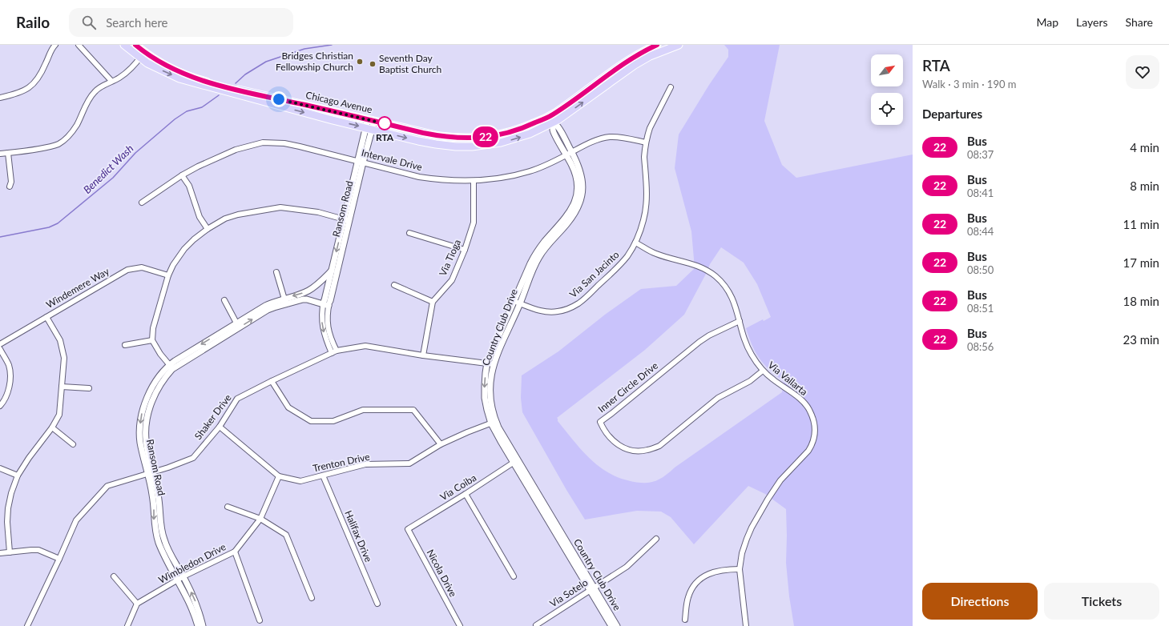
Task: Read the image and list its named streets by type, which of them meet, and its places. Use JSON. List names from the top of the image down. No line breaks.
{"streets":{"main road":["Chicago Avenue"],"street":["Intervale Drive","Ransom Road","Via Tioga","Via San Jacinto","Windemere Way","Country Club Drive","Via Vallarta","Inner Circle Drive","Shaker Drive","Trenton Drive","Via Coiba","Halifax Drive","Wimbledon Drive","Nicola Drive","Via Sotelo"]},"crossings":[["Chicago Avenue","Ransom Road"],["Chicago Avenue","Country Club Drive"],["Intervale Drive","Ransom Road"],["Intervale Drive","Via Tioga"],["Intervale Drive","Via San Jacinto"],["Intervale Drive","Country Club Drive"],["Ransom Road","Shaker Drive"],["Ransom Road","Wimbledon Drive"],["Via San Jacinto","Country Club Drive"],["Via San Jacinto","Via Vallarta"],["Country Club Drive","Shaker Drive"],["Country Club Drive","Trenton Drive"],["Country Club Drive","Via Coiba"],["Country Club Drive","Via Sotelo"],["Via Vallarta","Inner Circle Drive"],["Shaker Drive","Trenton Drive"],["Trenton Drive","Halifax Drive"],["Trenton Drive","Wimbledon Drive"],["Via Coiba","Nicola Drive"]],"water":["Benedict Wash"],"places":["Bridges Christian Fellowship Church","Seventh Day Baptist Church","RTA"],"lines":["bus line 22"],"north":"top right","page":{"header":"Railo","search":"Search here","nav":["Map","Layers","Share"],"on_map":"22","heading":[["RTA","Walk · 3 min · 190 m"],"Departures"],"list":[{"mark":"22","name":"Bus","note":"08:37","value":"4 min"},{"mark":"22","name":"Bus","note":"08:41","value":"8 min"},{"mark":"22","name":"Bus","note":"08:44","value":"11 min"},{"mark":"22","name":"Bus","note":"08:50","value":"17 min"},{"mark":"22","name":"Bus","note":"08:51","value":"18 min"},{"mark":"22","name":"Bus","note":"08:56","value":"23 min"}],"buttons":["Directions","Tickets"]}}
